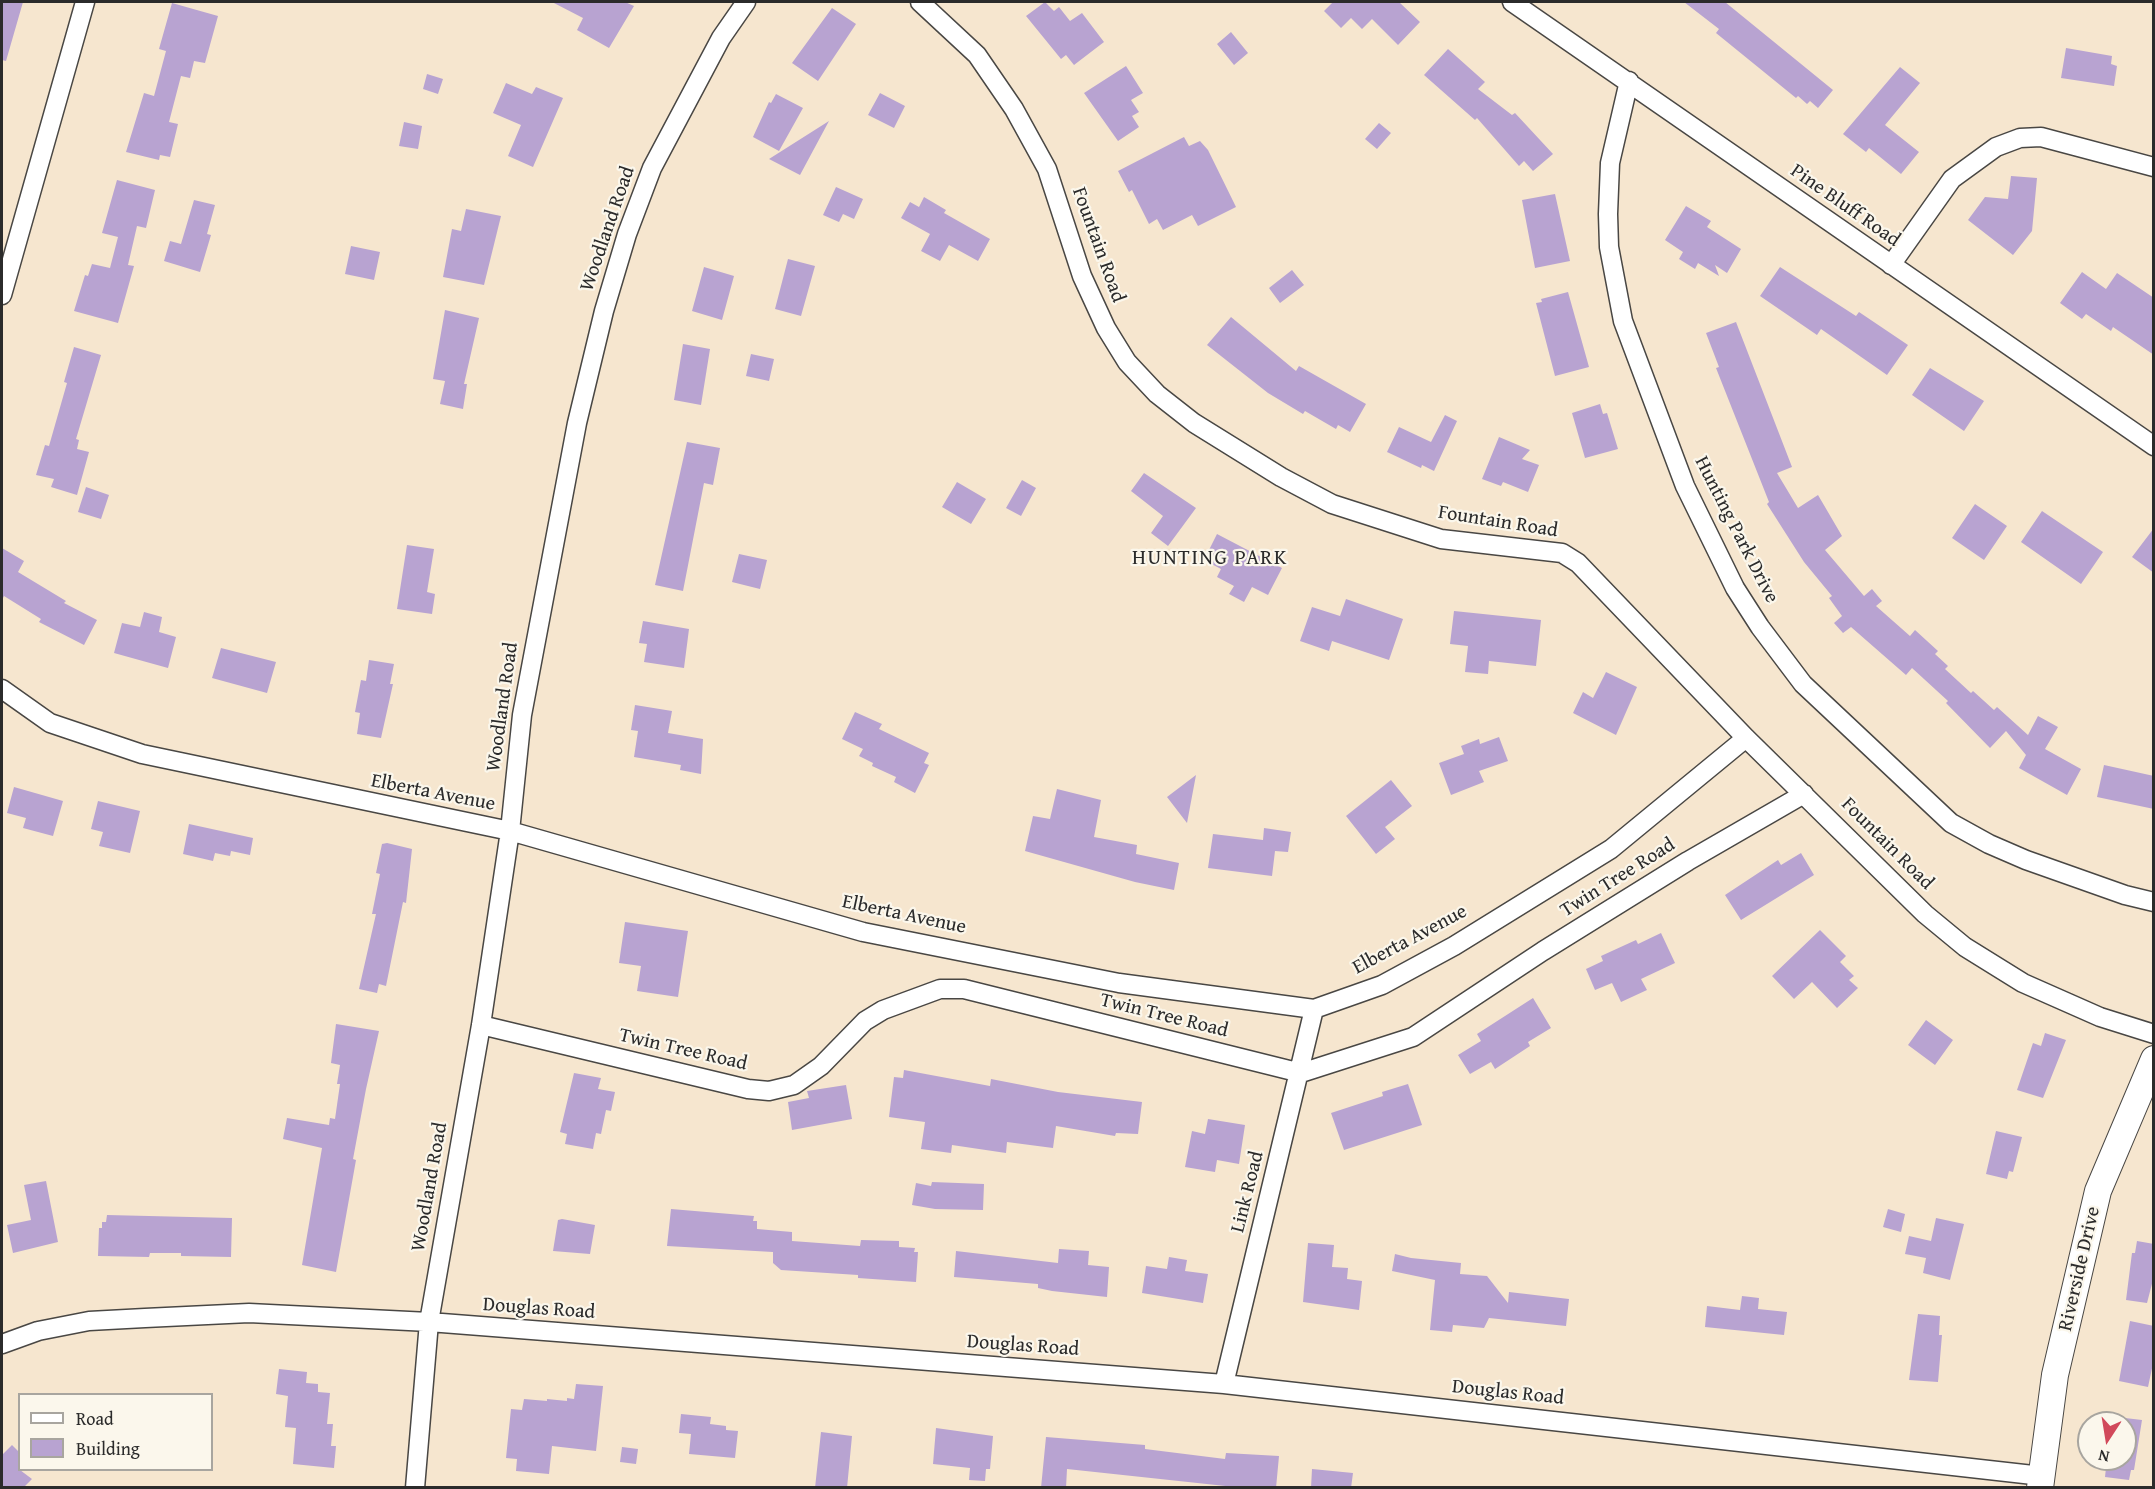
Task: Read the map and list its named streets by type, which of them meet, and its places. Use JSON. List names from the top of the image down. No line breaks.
{"streets":{"street":["Pine Bluff Road","Woodland Road","Fountain Road","Hunting Park Drive","Elberta Avenue","Twin Tree Road","Link Road","Riverside Drive","Douglas Road"]},"crossings":[["Pine Bluff Road","Hunting Park Drive"],["Woodland Road","Elberta Avenue"],["Woodland Road","Twin Tree Road"],["Woodland Road","Douglas Road"],["Fountain Road","Elberta Avenue"],["Fountain Road","Twin Tree Road"],["Elberta Avenue","Link Road"],["Twin Tree Road","Link Road"],["Link Road","Douglas Road"],["Riverside Drive","Douglas Road"]],"districts":["HUNTING PARK"],"legend":["Road","Building"],"north":"bottom"}
